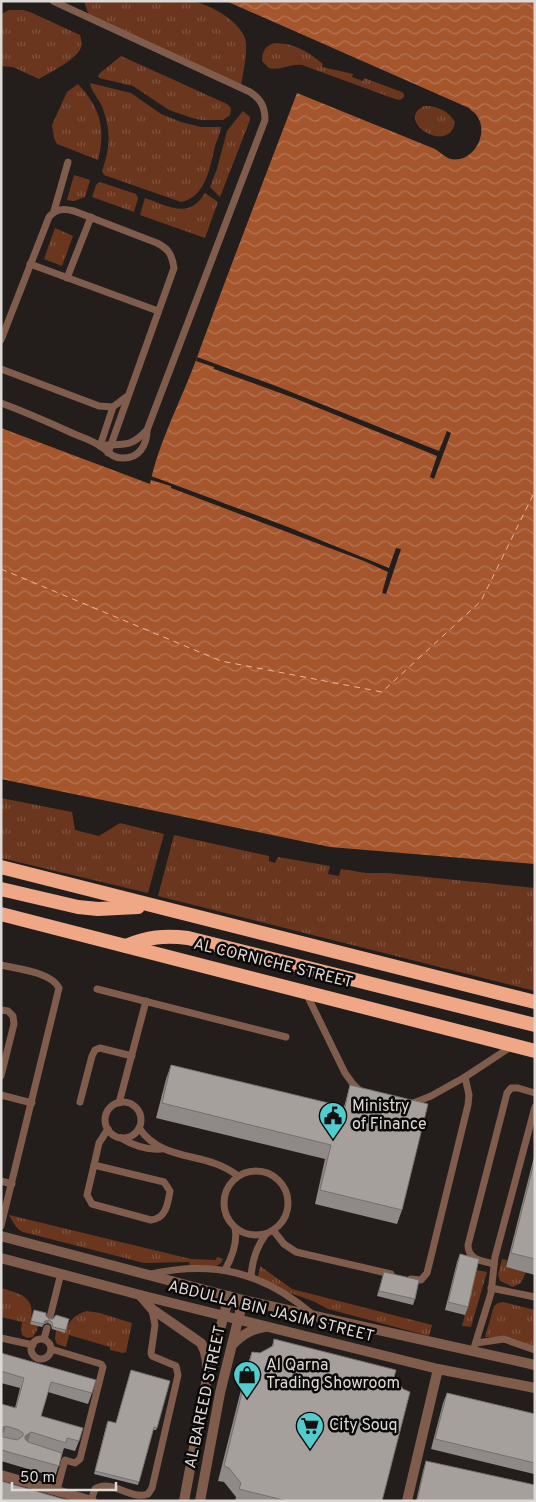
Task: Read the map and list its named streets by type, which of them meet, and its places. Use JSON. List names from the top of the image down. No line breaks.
{"streets":{"highway":["AL CORNICHE STREET"],"street":["ABDULLA BIN JASIM STREET","AL BAREED STREET"]},"crossings":[["ABDULLA BIN JASIM STREET","AL BAREED STREET"]],"places":{"public building":["Ministry of Finance"],"shop":["Al Qarna Trading Showroom"],"supermarket":["City Souq"]},"scale_bar":"50 m"}
